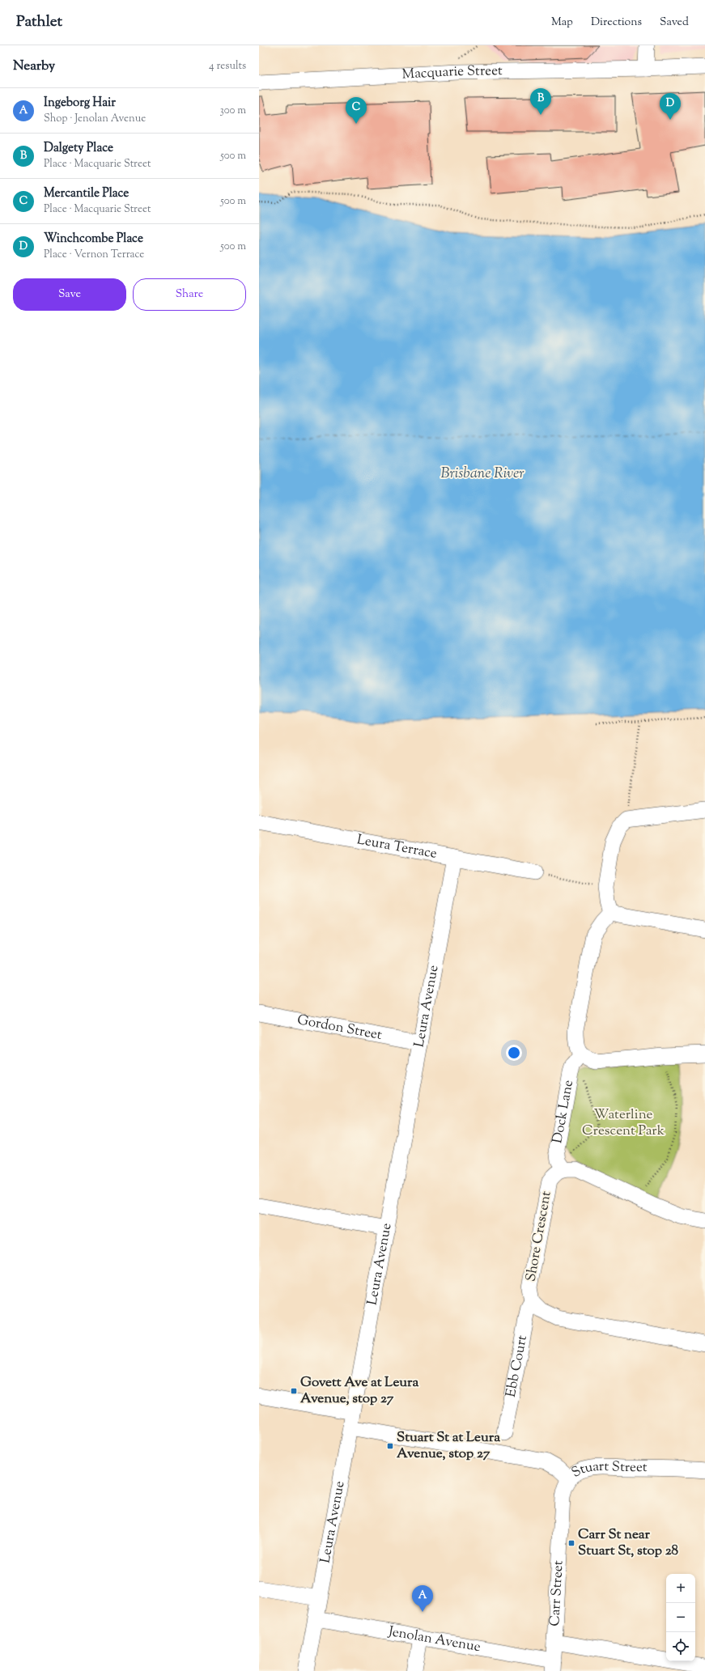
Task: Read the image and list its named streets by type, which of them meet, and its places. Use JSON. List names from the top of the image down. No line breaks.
{"streets":{"street":["Macquarie Street","Leura Terrace","Leura Avenue","Gordon Street","Dock Lane","Shore Crescent","Ebb Court","Stuart Street","Carr Street","Jenolan Avenue"]},"crossings":[["Leura Terrace","Leura Avenue"],["Leura Avenue","Gordon Street"],["Leura Avenue","Stuart Street"],["Leura Avenue","Jenolan Avenue"],["Dock Lane","Shore Crescent"],["Shore Crescent","Ebb Court"],["Stuart Street","Carr Street"],["Carr Street","Jenolan Avenue"]],"water":["Brisbane River"],"parks":["Waterline Crescent Park"],"places":{"transit":["Govett Ave at Leura Avenue, stop 27","Stuart St at Leura Avenue, stop 27","Carr St near Stuart St, stop 28"]},"page":{"header":"Pathlet","nav":["Map","Directions","Saved"],"heading":["Nearby","4 results"],"list":[{"mark":"A","name":"Ingeborg Hair","note":"Shop · Jenolan Avenue","value":"300 m"},{"mark":"B","name":"Dalgety Place","note":"Place · Macquarie Street","value":"500 m"},{"mark":"C","name":"Mercantile Place","note":"Place · Macquarie Street","value":"500 m"},{"mark":"D","name":"Winchcombe Place","note":"Place · Vernon Terrace","value":"500 m"}],"pins":["B","D","C","A"],"buttons":["Save","Share"],"map_buttons":["+","−"]}}
